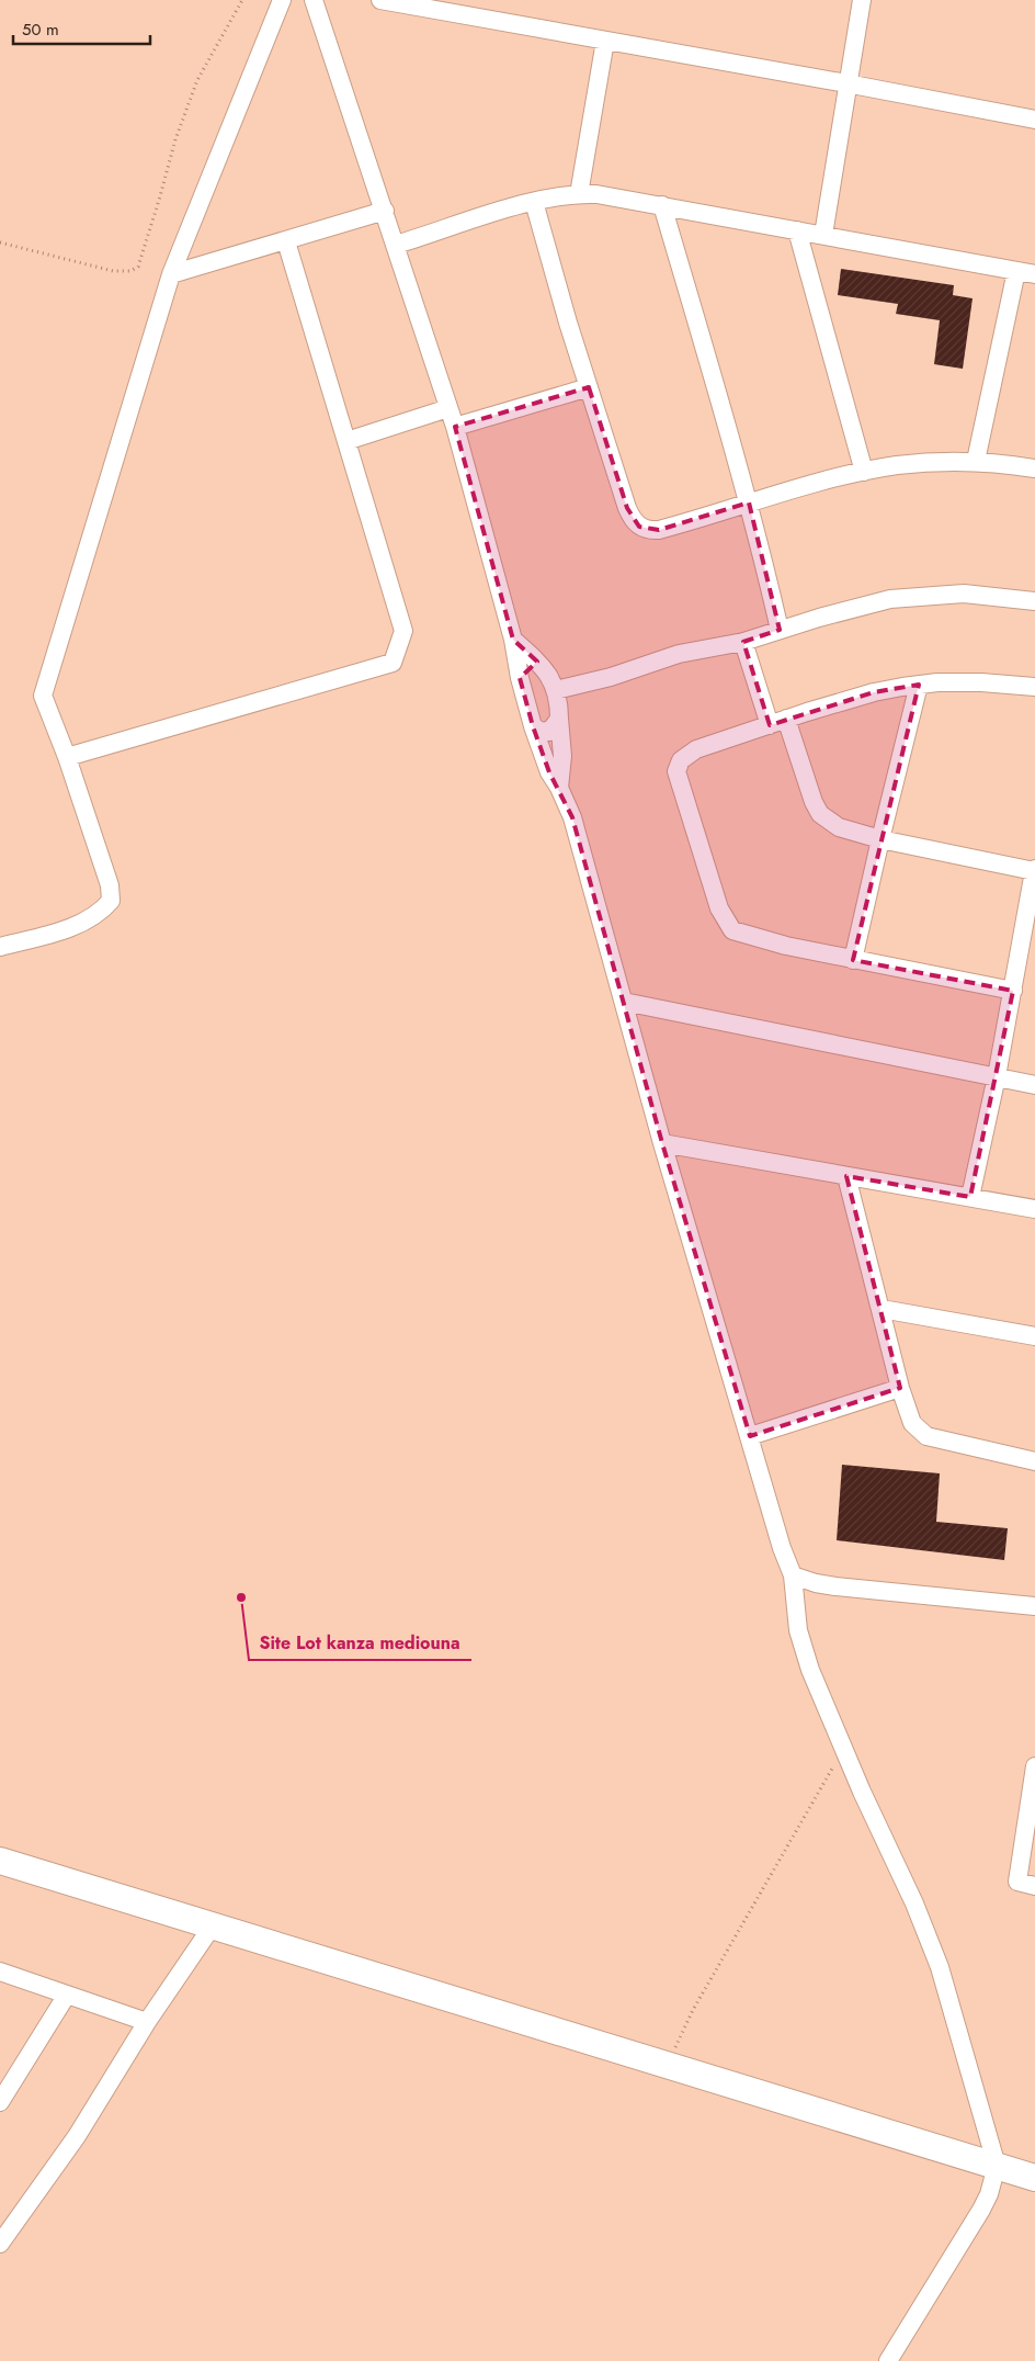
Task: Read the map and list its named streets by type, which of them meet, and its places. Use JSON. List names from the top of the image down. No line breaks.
{"places":["Site Lot kanza mediouna"],"scale_bar":"50 m"}
